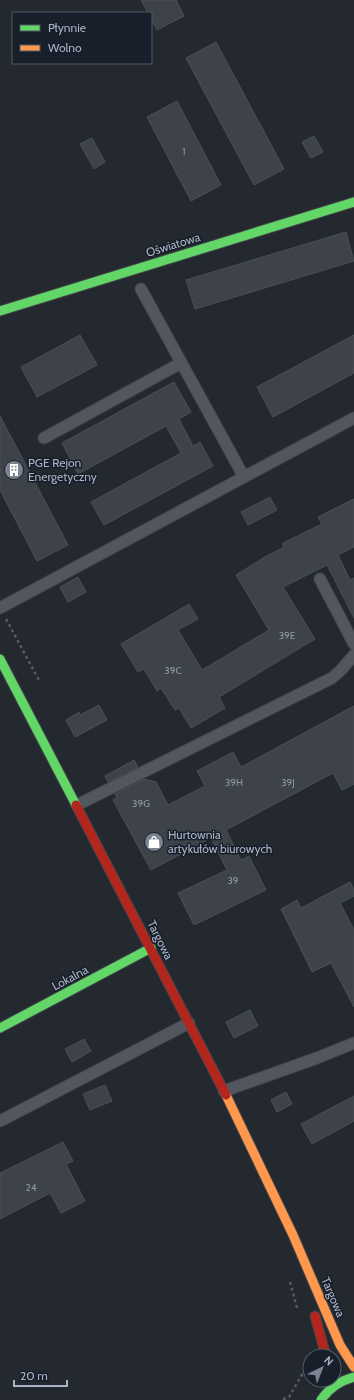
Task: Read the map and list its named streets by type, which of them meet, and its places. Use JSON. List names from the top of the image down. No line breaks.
{"streets":{"street":["Oświatowa","Targowa","Lokalna"]},"crossings":[["Targowa","Lokalna"]],"places":{"building":["PGE Rejon Energetyczny"],"shop":["Hurtownia artykułów biurowych"]},"house_numbers":["1","39E","39C","39H","39J","39G","39","24"],"legend":["Płynnie","Wolno"],"scale_bar":"20 m","north":"top right"}
